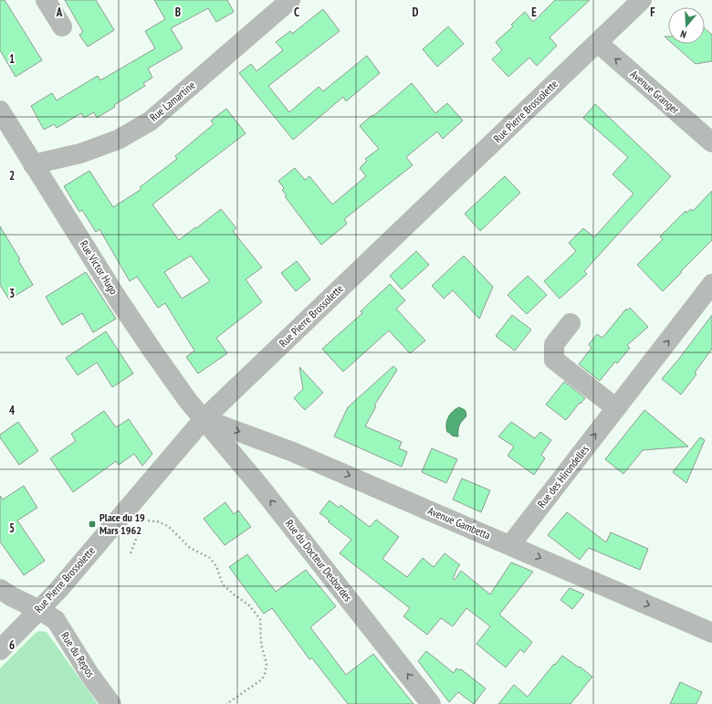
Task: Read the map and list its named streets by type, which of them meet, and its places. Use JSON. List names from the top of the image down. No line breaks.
{"streets":{"street":["Avenue Granger","Rue Lamartine","Rue Pierre Brossolette","Rue Victor Hugo","Rue des Hirondelles","Avenue Gambetta","Rue du Docteur Desbordes","Rue du Repos"]},"crossings":[["Avenue Granger","Rue Pierre Brossolette"],["Rue Lamartine","Rue Victor Hugo"],["Rue Pierre Brossolette","Rue Victor Hugo"],["Rue Pierre Brossolette","Avenue Gambetta"],["Rue Pierre Brossolette","Rue du Docteur Desbordes"],["Rue Pierre Brossolette","Rue du Repos"],["Rue Victor Hugo","Avenue Gambetta"],["Rue Victor Hugo","Rue du Docteur Desbordes"],["Rue des Hirondelles","Avenue Gambetta"],["Avenue Gambetta","Rue du Docteur Desbordes"]],"one_way":["Avenue Granger","Rue des Hirondelles","Avenue Gambetta","Rue du Docteur Desbordes"],"places":{"transit":["Place du 19 Mars 1962"]},"north":"bottom","grid":{"columns":["A","B","C","D","E","F"],"rows":["1","2","3","4","5","6"]}}
